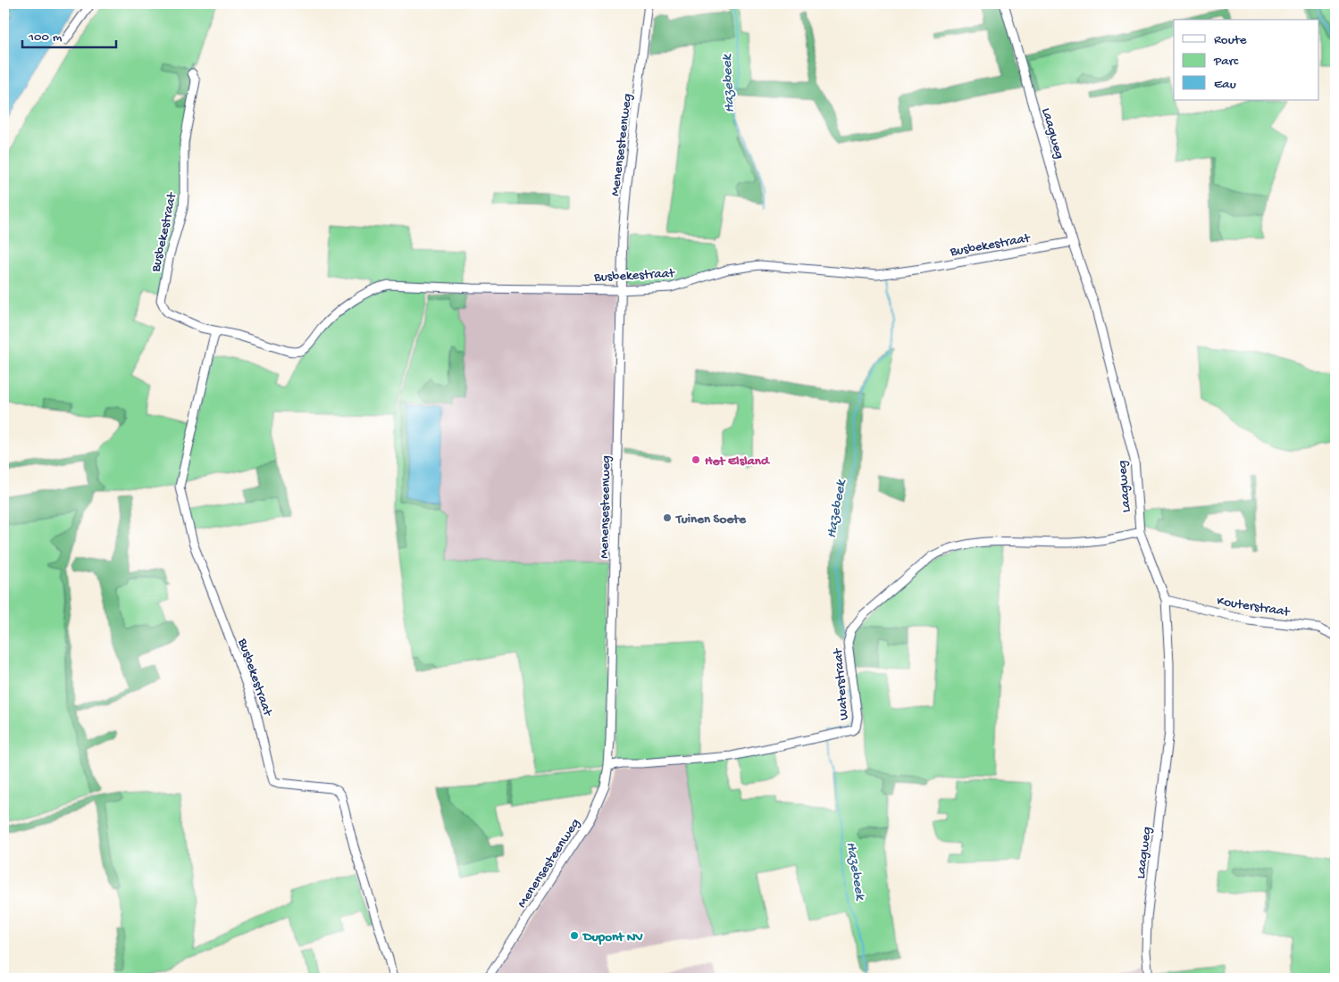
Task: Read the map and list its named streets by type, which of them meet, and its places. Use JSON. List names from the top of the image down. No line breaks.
{"streets":{"street":["Laagweg","Menensesteenweg","Busbekestraat","Kouterstraat","Waterstraat"]},"crossings":[["Laagweg","Busbekestraat"],["Laagweg","Kouterstraat"],["Laagweg","Waterstraat"],["Menensesteenweg","Busbekestraat"],["Menensesteenweg","Waterstraat"]],"water":["Hazebeek"],"places":["Het Elsland","Tuinen Soete","Dupont NV"],"legend":["Route","Parc","Eau"],"scale_bar":"100 m"}
